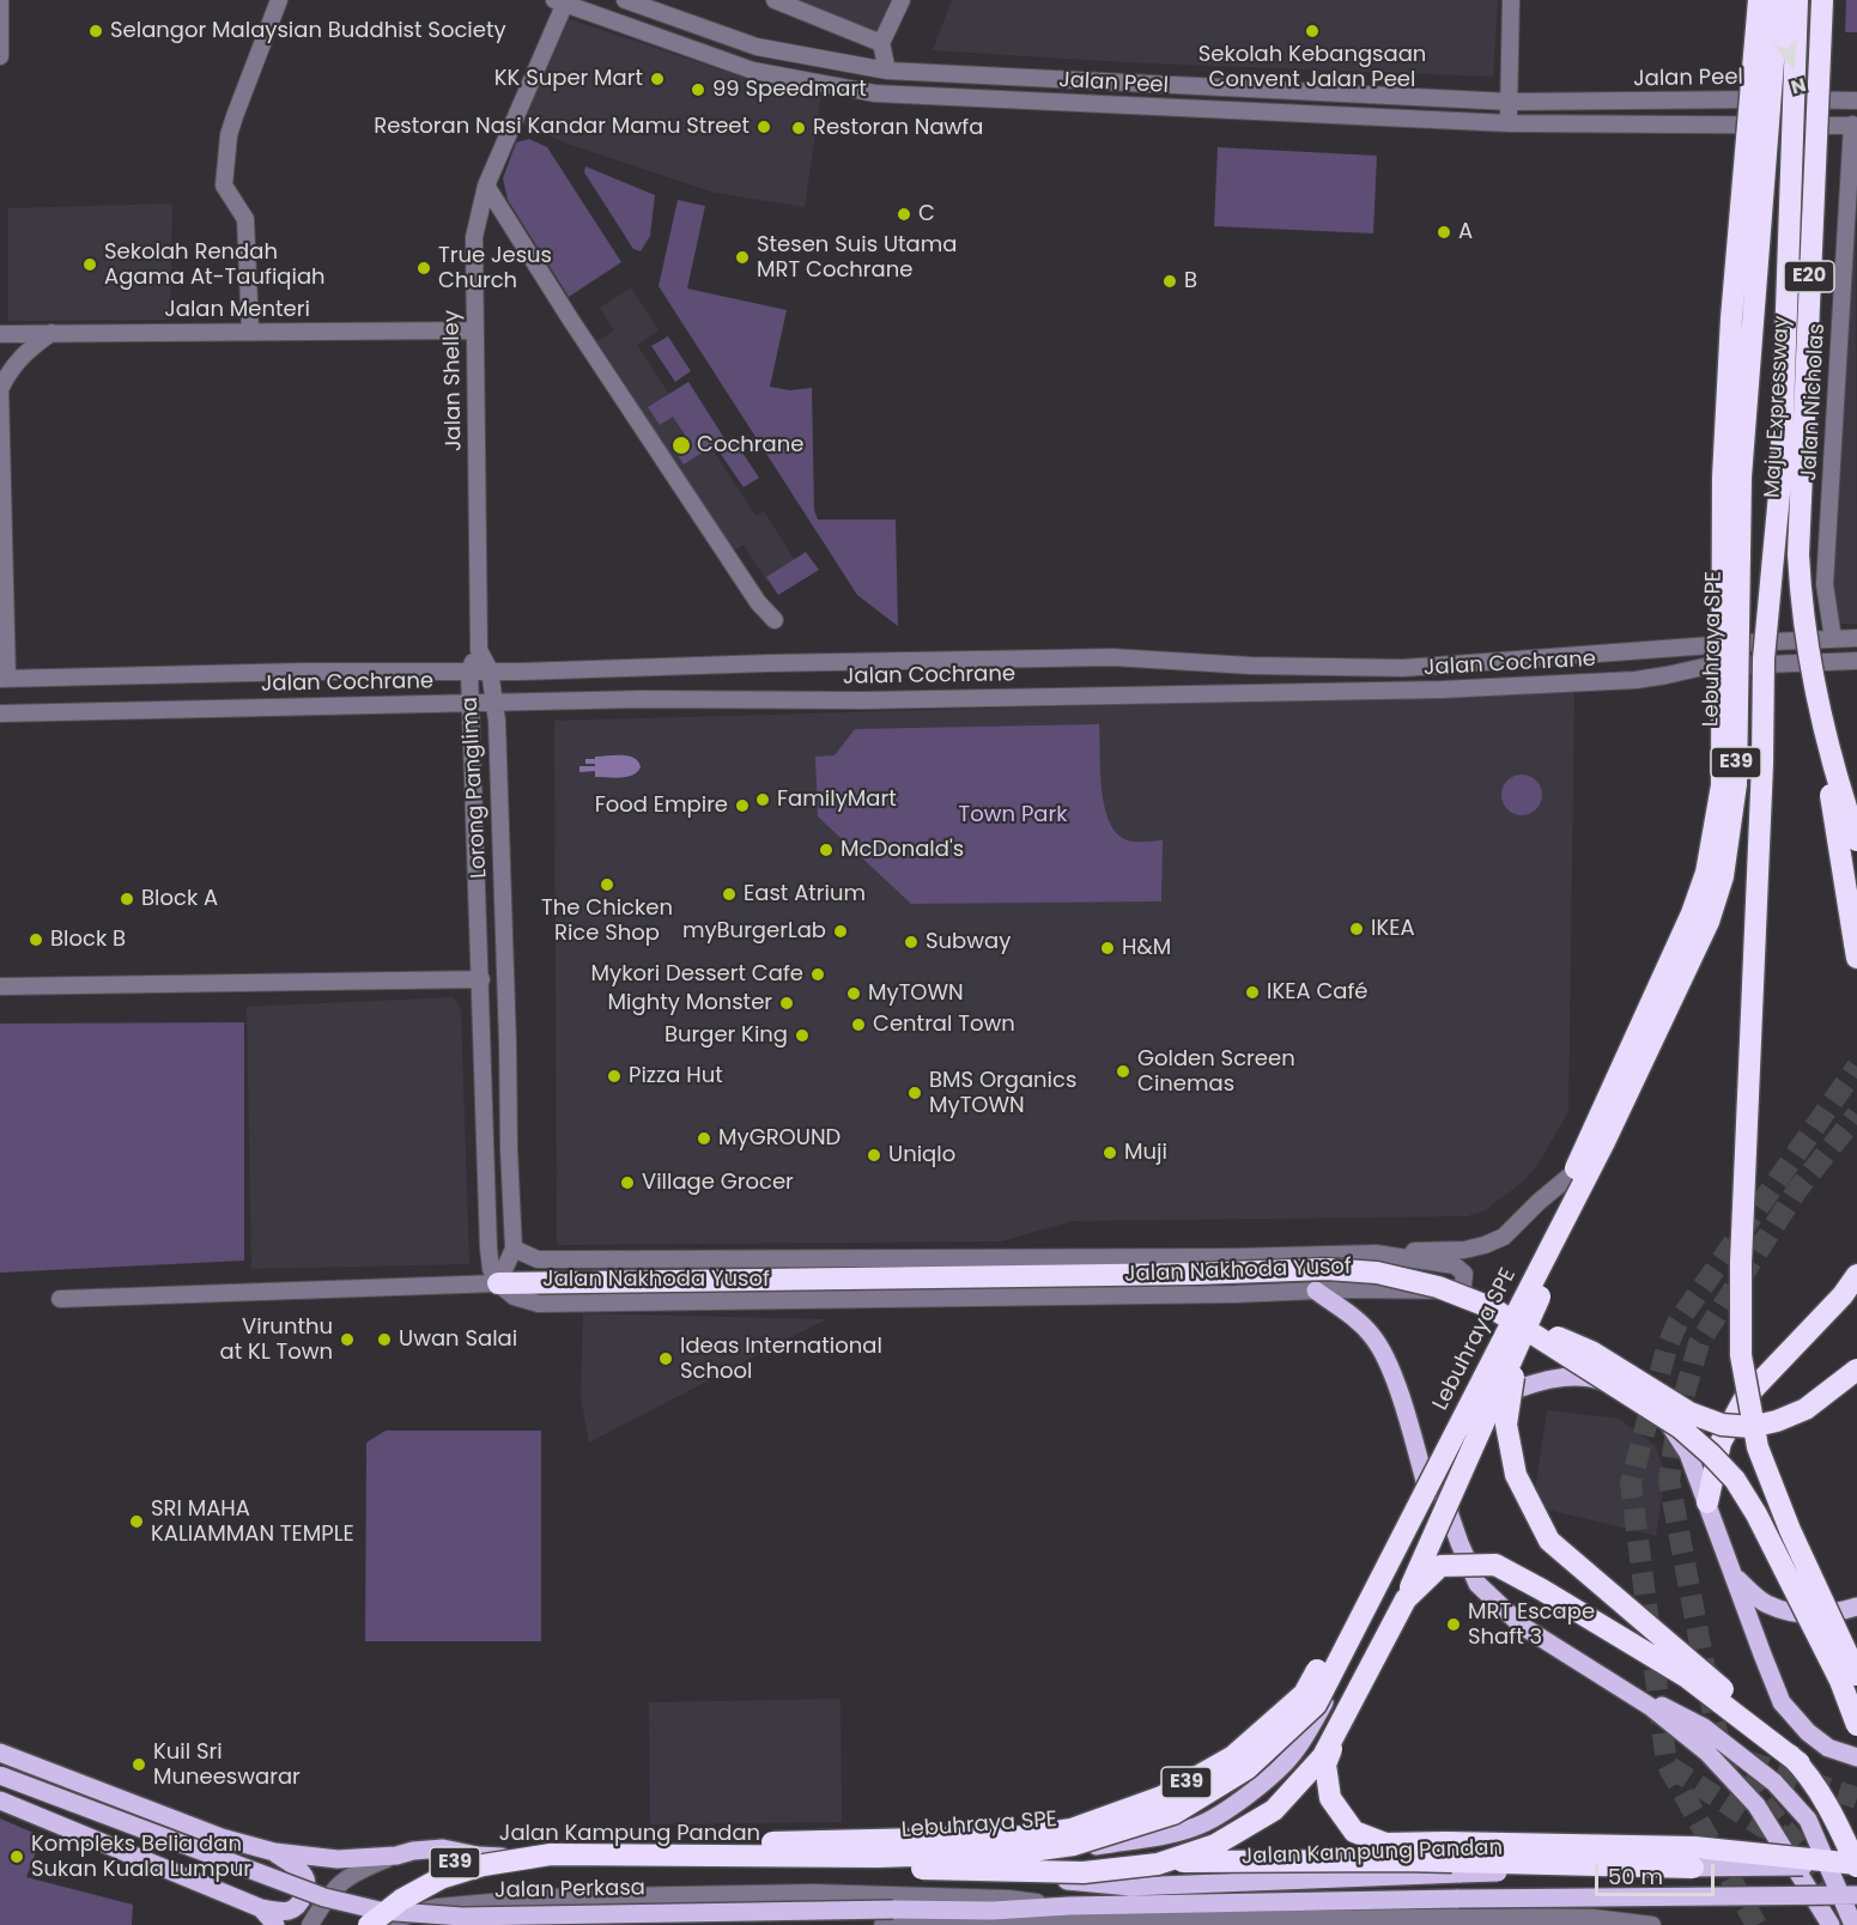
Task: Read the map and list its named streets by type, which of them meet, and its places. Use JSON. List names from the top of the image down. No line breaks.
{"streets":{"highway":["E20","Maju Expressway","Lebuhraya SPE","E39"],"main road":["Jalan Kampung Pandan","Jalan Perkasa"],"street":["Jalan Peel","Jalan Menteri","Jalan Shelley","Jalan Nicholas","Jalan Cochrane","Lorong Panglima","Jalan Nakhoda Yusof"]},"crossings":[["Jalan Peel","Jalan Shelley"],["Jalan Peel","Jalan Nicholas"],["Jalan Menteri","Jalan Shelley"],["Jalan Shelley","Lorong Panglima"],["Jalan Nicholas","Jalan Cochrane"],["Jalan Cochrane","Lorong Panglima"],["Lorong Panglima","Jalan Nakhoda Yusof"]],"parks":["Town Park"],"places":["Selangor Malaysian Buddhist Society","Sekolah Kebangsaan Convent Jalan Peel","KK Super Mart","99 Speedmart","Restoran Nasi Kandar Mamu Street","Restoran Nawfa","C","A","Stesen Suis Utama MRT Cochrane","Sekolah Rendah Agama At-Taufiqiah","True Jesus Church","B","Cochrane","FamilyMart","Food Empire","McDonald's","The Chicken Rice Shop","East Atrium","Block A","IKEA","myBurgerLab","Block B","Subway","H&M","Mykori Dessert Cafe","IKEA Café","MyTOWN","Mighty Monster","Central Town","Burger King","Golden Screen Cinemas","Pizza Hut","BMS Organics MyTOWN","MyGROUND","Muji","Uniqlo","Village Grocer","Virunthu at KL Town","Uwan Salai","Ideas International School","SRI MAHA KALIAMMAN TEMPLE","MRT Escape Shaft 3","Kuil Sri Muneeswarar","Kompleks Belia dan Sukan Kuala Lumpur"],"scale_bar":"50 m","north":"bottom"}
